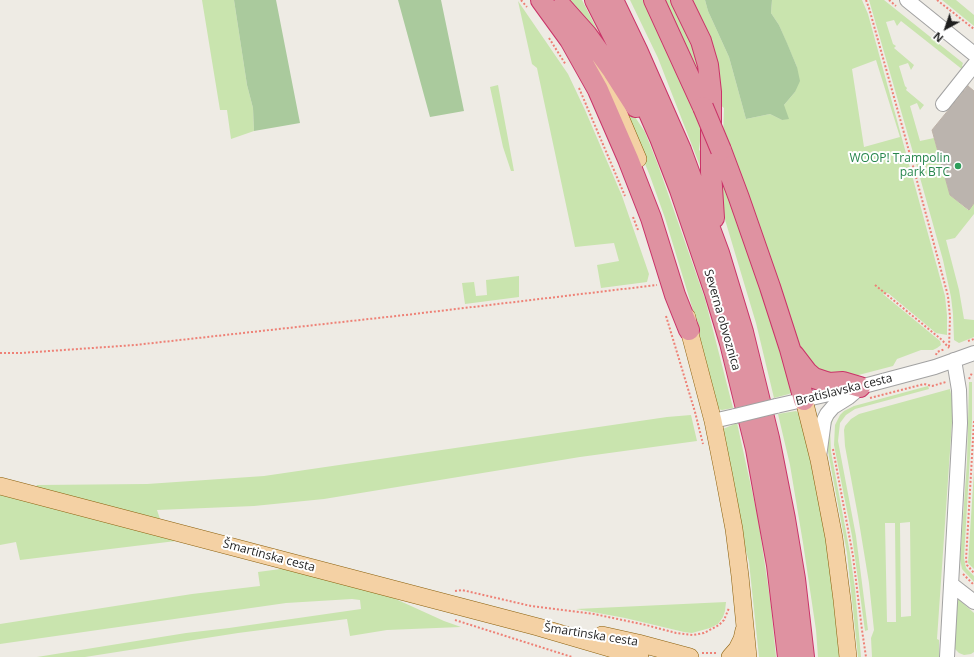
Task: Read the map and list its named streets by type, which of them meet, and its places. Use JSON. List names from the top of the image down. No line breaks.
{"streets":{"highway":["Severna obvoznica"],"main road":["Šmartinska cesta"],"street":["Bratislavska cesta"]},"places":["WOOP! Trampolin park BTC"],"north":"bottom left"}
